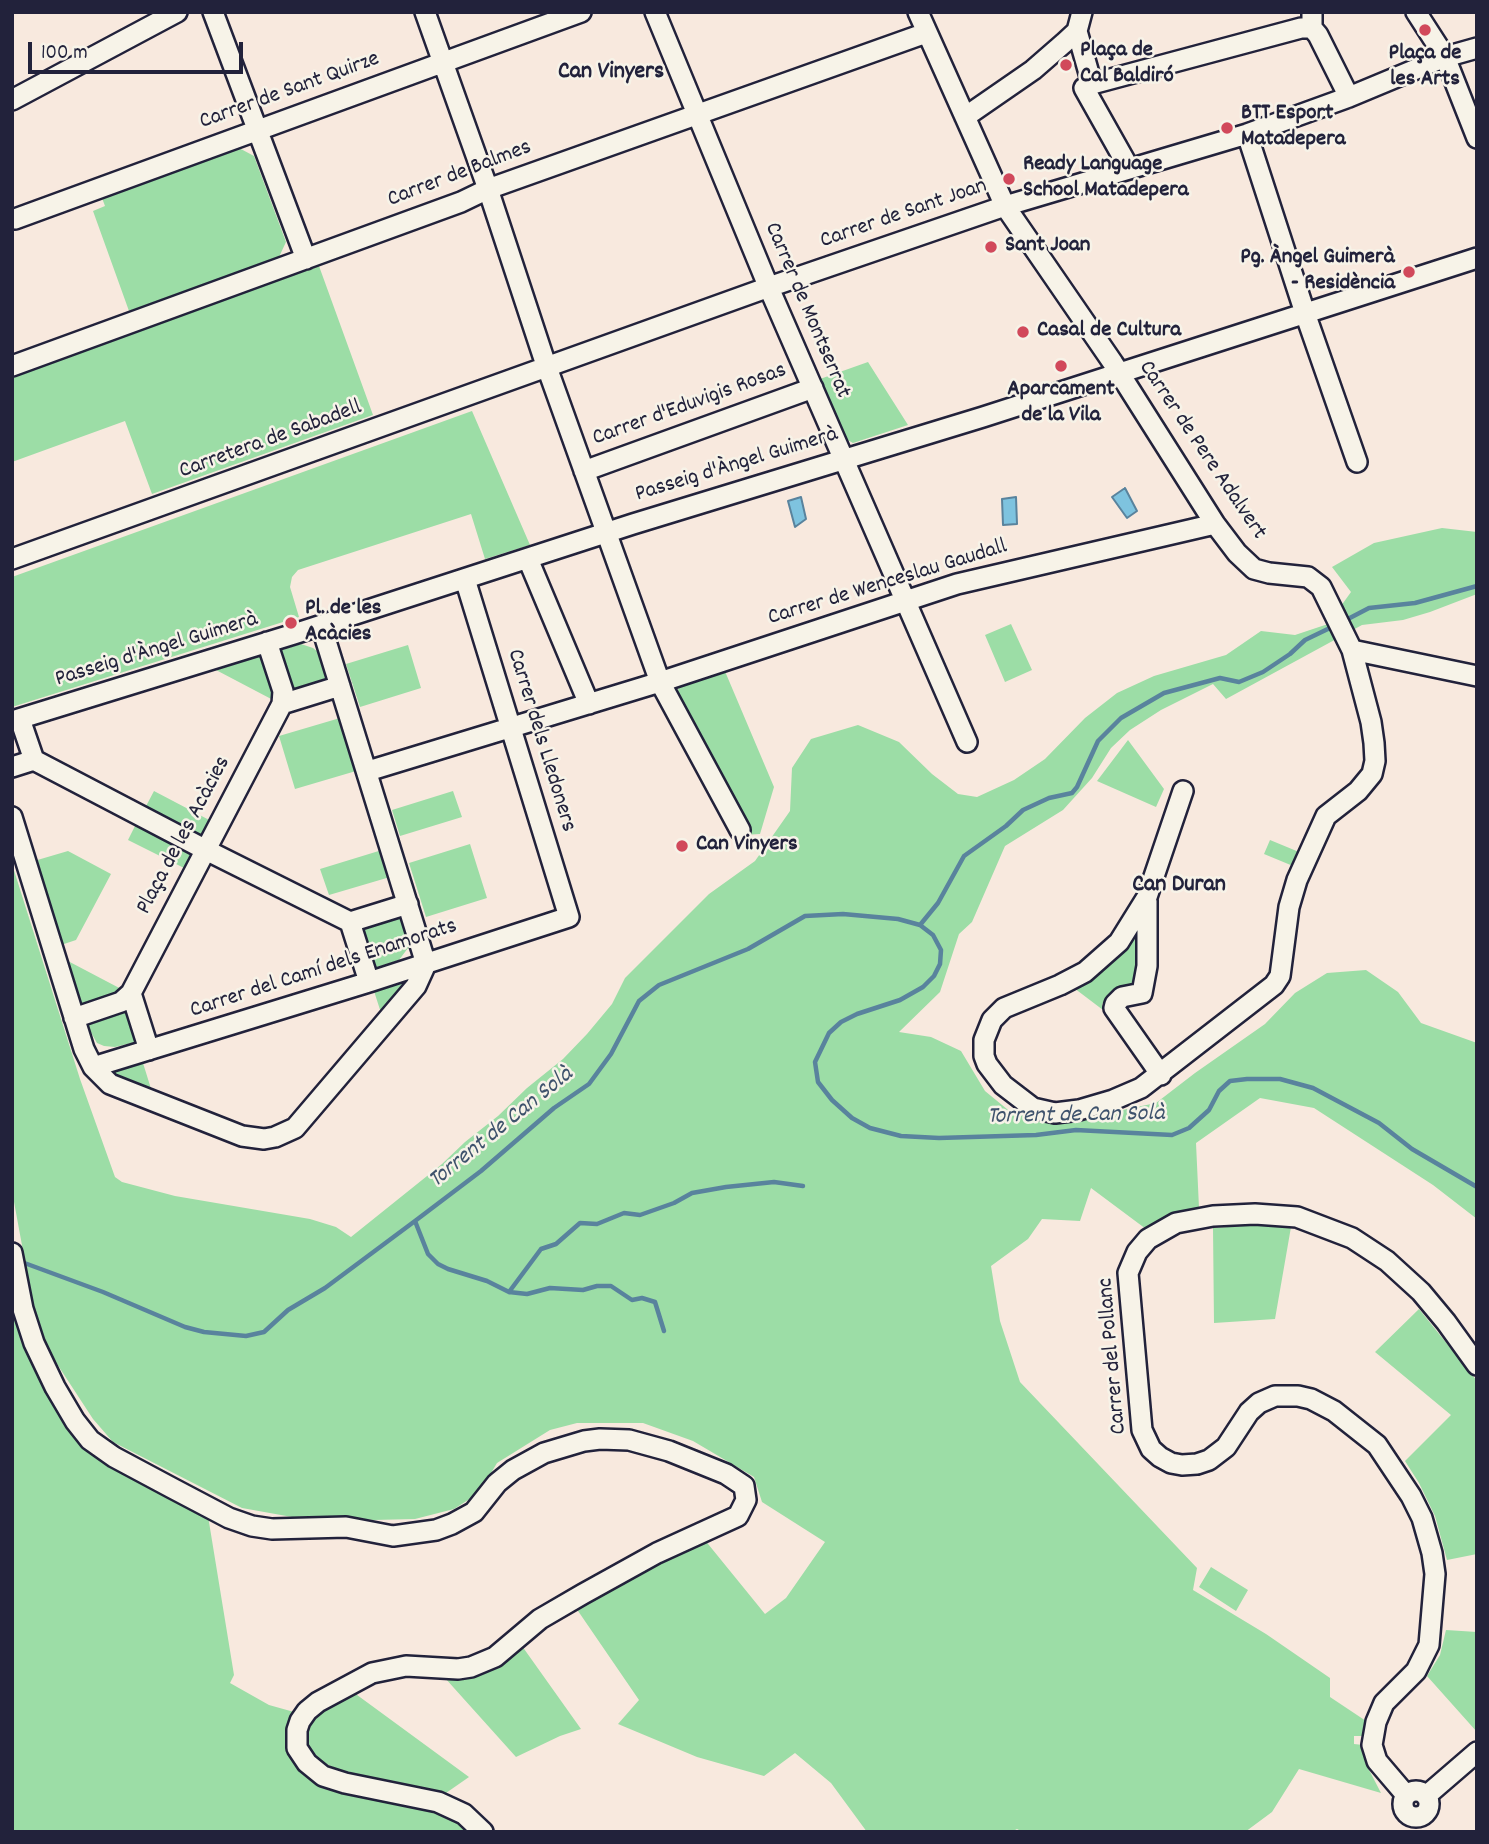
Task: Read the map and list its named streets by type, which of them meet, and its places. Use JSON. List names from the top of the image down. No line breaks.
{"streets":{"street":["Carrer de Sant Quirze","Carrer de Balmes","Carrer de Sant Joan","Carrer de Montserrat","Carrer d'Eduvigis Rosas","Carretera de Sabadell","Carrer de Pere Adalvert","Passeig d'Àngel Guimerà","Carrer de Wenceslau Gaudall","Carrer dels Lledoners","Plaça de les Acàcies","Carrer del Camí dels Enamorats","Carrer del Pollanc"]},"crossings":[["Carrer de Balmes","Carrer de Montserrat"],["Carrer de Balmes","Carrer de Pere Adalvert"],["Carrer de Sant Joan","Carrer de Montserrat"],["Carrer de Sant Joan","Carretera de Sabadell"],["Carrer de Sant Joan","Carrer de Pere Adalvert"],["Carrer de Montserrat","Carrer d'Eduvigis Rosas"],["Carrer de Montserrat","Passeig d'Àngel Guimerà"],["Carrer de Montserrat","Carrer de Wenceslau Gaudall"],["Carrer de Pere Adalvert","Passeig d'Àngel Guimerà"],["Carrer de Pere Adalvert","Carrer de Wenceslau Gaudall"],["Passeig d'Àngel Guimerà","Carrer dels Lledoners"],["Carrer de Wenceslau Gaudall","Carrer dels Lledoners"],["Carrer dels Lledoners","Carrer del Camí dels Enamorats"]],"districts":["Can Vinyers","Can Duran"],"water":["Torrent de Can Solà"],"places":["Plaça de les Arts","Plaça de Cal Baldiró","BTT Esport Matadepera","Ready Language School Matadepera","Sant Joan","Pg. Àngel Guimerà - Residència","Casal de Cultura","Aparcament de la Vila","Pl. de les Acàcies","Can Vinyers"],"scale_bar":"100 m"}
